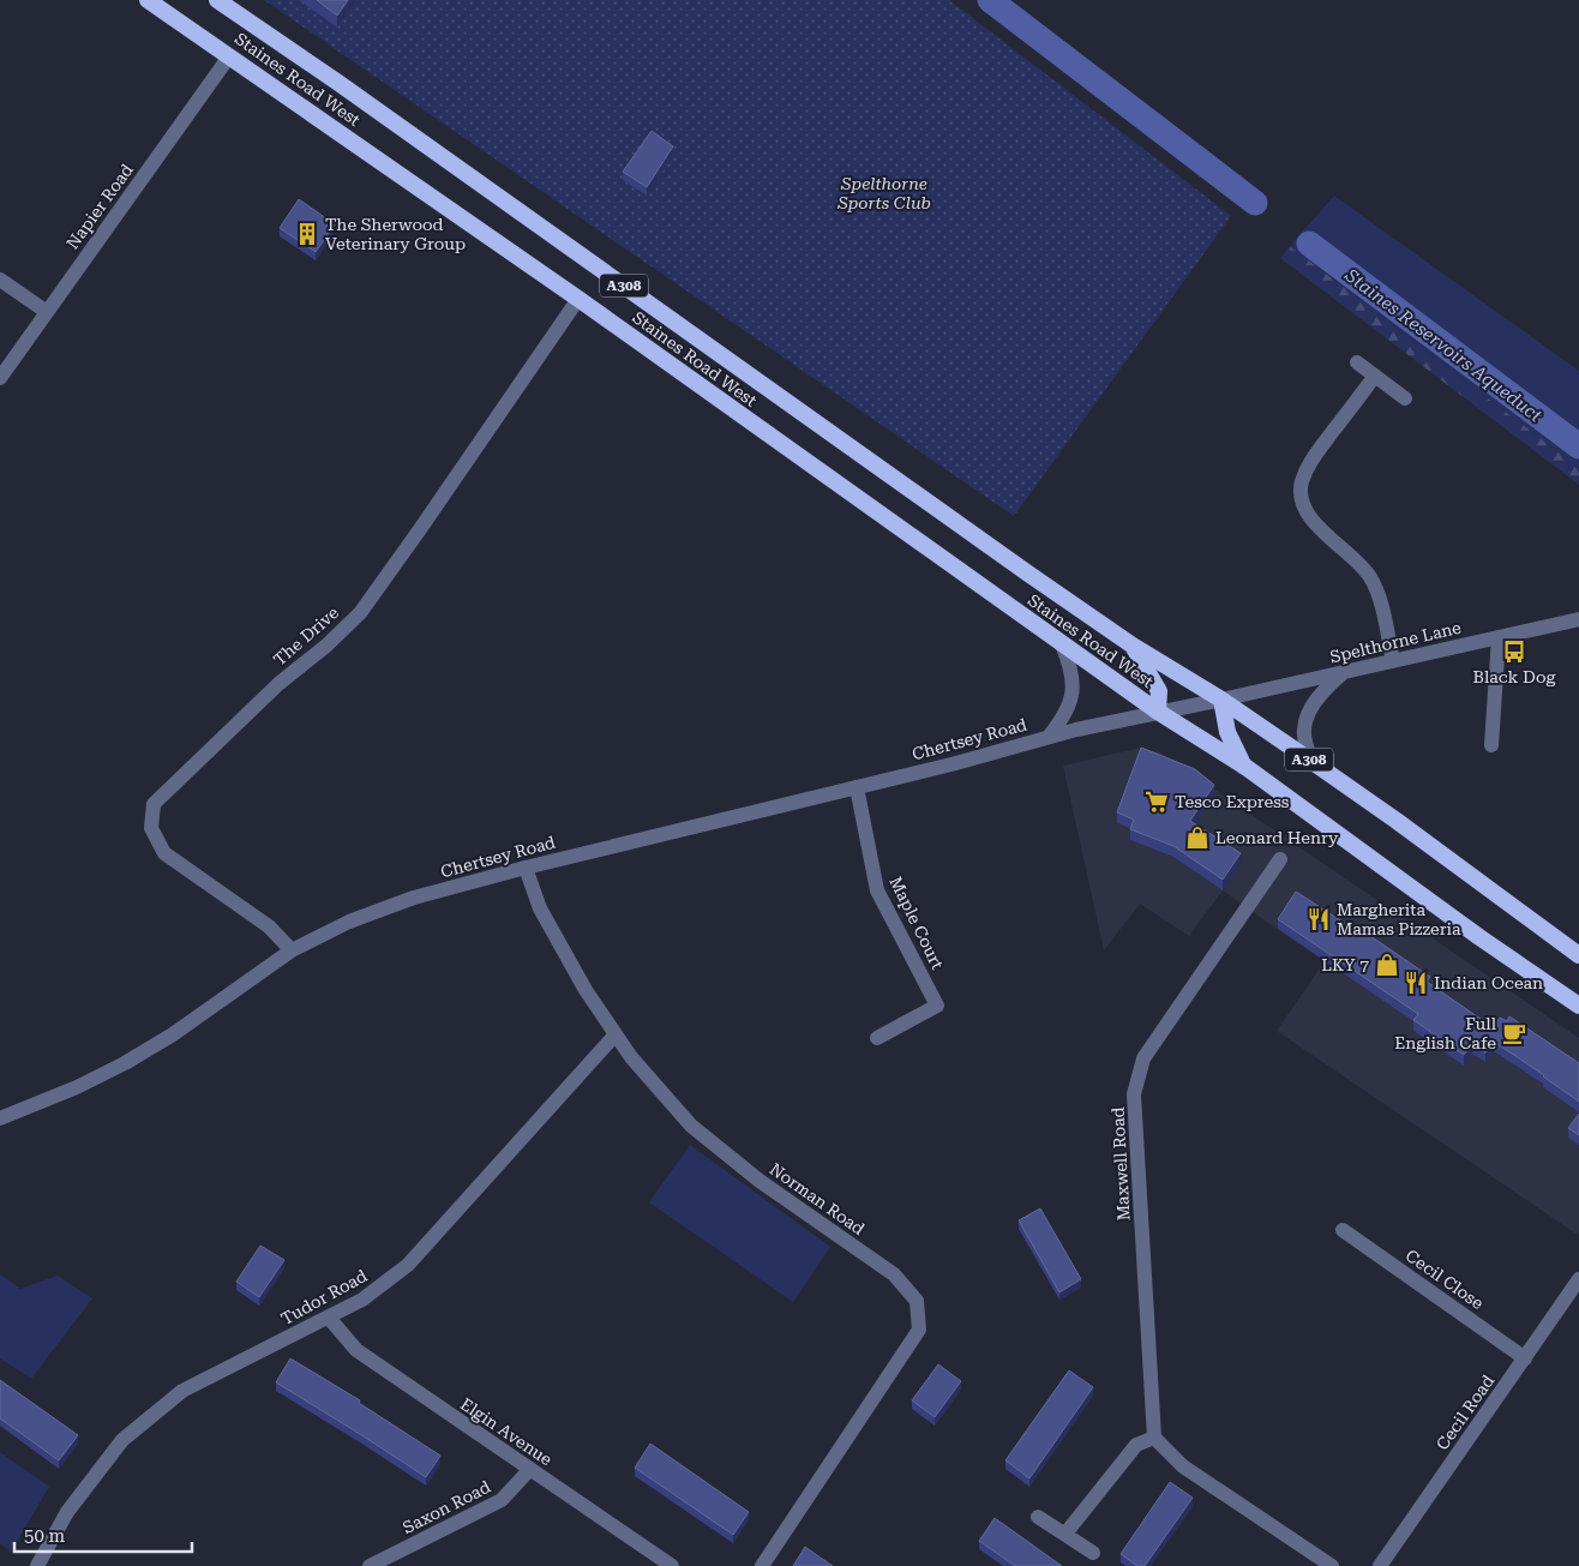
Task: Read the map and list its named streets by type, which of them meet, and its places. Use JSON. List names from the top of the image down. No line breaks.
{"streets":{"highway":["Staines Road West","A308"],"street":["Napier Road","The Drive","Spelthorne Lane","Chertsey Road","Maple Court","Maxwell Road","Norman Road","Cecil Close","Tudor Road","Cecil Road","Elgin Avenue","Saxon Road"]},"crossings":[["Staines Road West","Napier Road"],["Staines Road West","A308"],["Staines Road West","The Drive"],["Staines Road West","Chertsey Road"],["A308","Spelthorne Lane"],["A308","Chertsey Road"],["The Drive","Chertsey Road"],["Spelthorne Lane","Chertsey Road"],["Chertsey Road","Maple Court"],["Chertsey Road","Norman Road"],["Norman Road","Tudor Road"],["Cecil Close","Cecil Road"],["Tudor Road","Elgin Avenue"],["Elgin Avenue","Saxon Road"]],"water":["Staines Reservoirs Aqueduct"],"parks":["Spelthorne Sports Club"],"places":{"building":["The Sherwood Veterinary Group"],"bus stop":["Black Dog"],"supermarket":["Tesco Express"],"shop":["Leonard Henry","LKY 7"],"restaurant":["Margherita Mamas Pizzeria","Indian Ocean"],"cafe":["Full English Cafe"]},"scale_bar":"50 m"}
